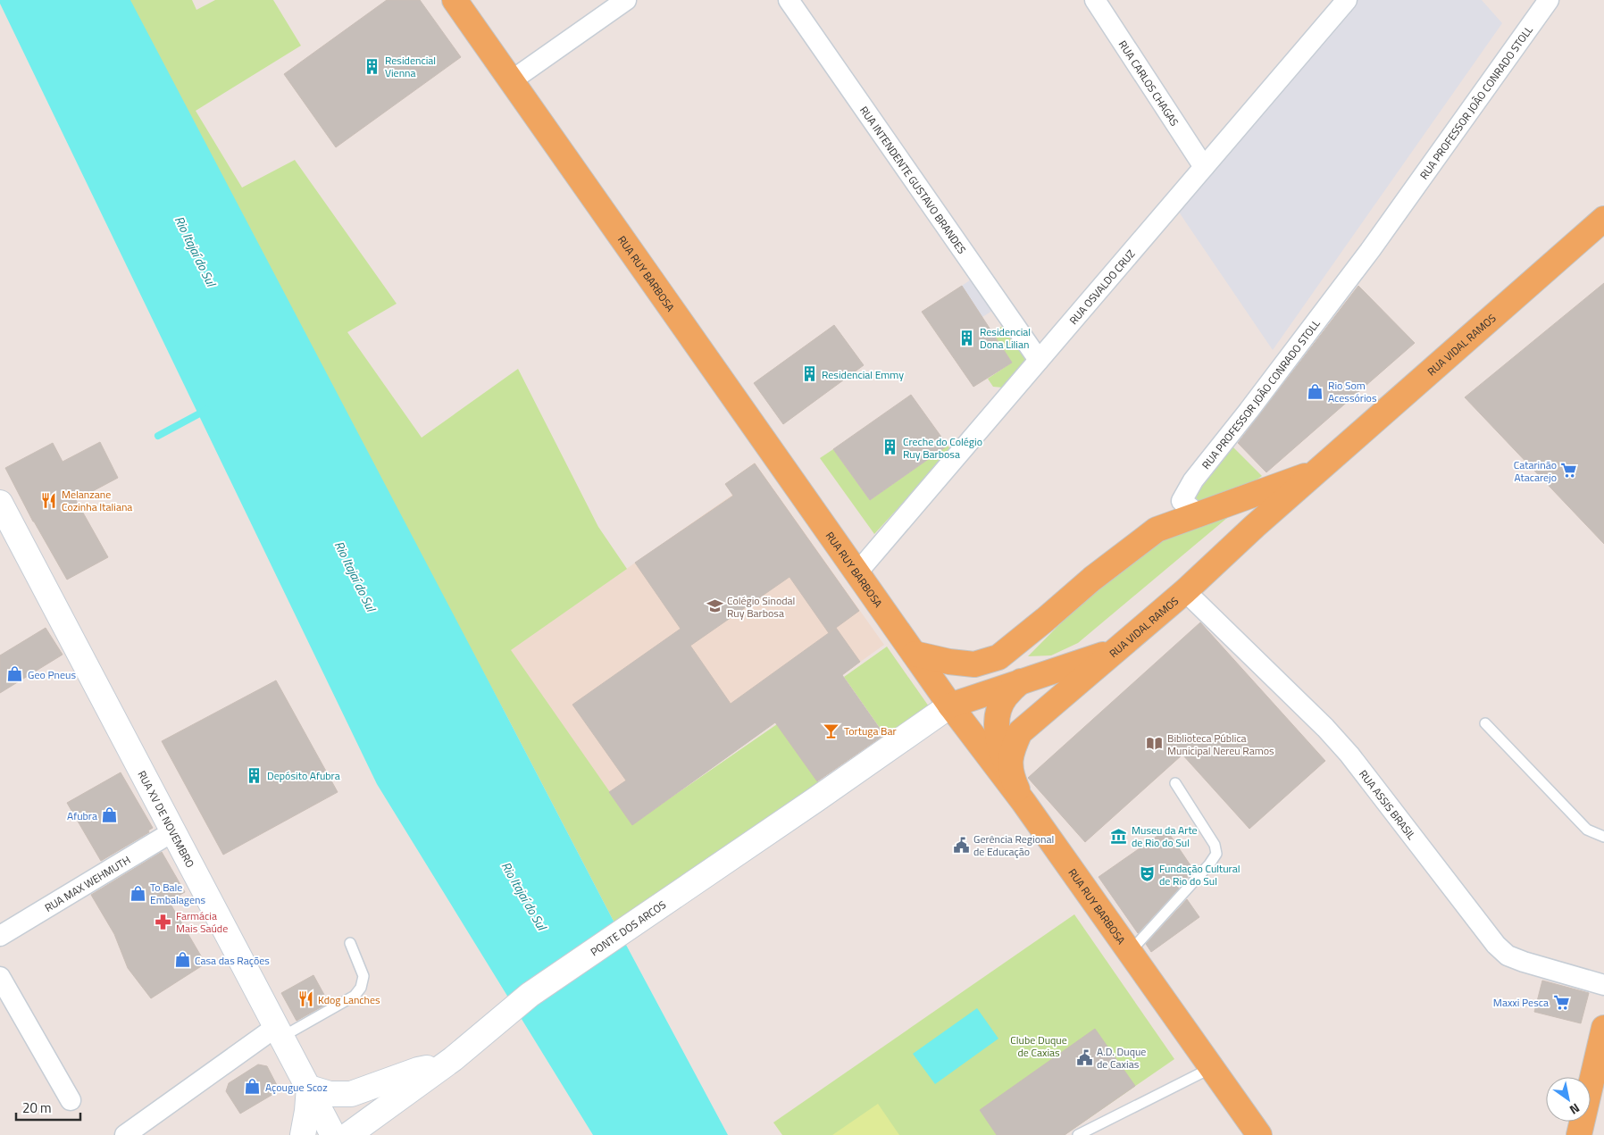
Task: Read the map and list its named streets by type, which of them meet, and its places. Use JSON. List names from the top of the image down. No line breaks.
{"streets":{"main road":["RUA RUY BARBOSA","RUA VIDAL RAMOS","RUA XV DE NOVEMBRO","PONTE DOS ARCOS"],"street":["RUA CARLOS CHAGAS","RUA PROFESSOR JOÃO CONRADO STOLL","RUA INTENDENTE GUSTAVO BRANDES","RUA OSVALDO CRUZ","RUA ASSIS BRASIL","RUA MAX WEHMUTH"]},"crossings":[["RUA CARLOS CHAGAS","RUA OSVALDO CRUZ"],["RUA PROFESSOR JOÃO CONRADO STOLL","RUA VIDAL RAMOS"],["RUA INTENDENTE GUSTAVO BRANDES","RUA OSVALDO CRUZ"],["RUA RUY BARBOSA","RUA OSVALDO CRUZ"],["RUA RUY BARBOSA","RUA VIDAL RAMOS"],["RUA RUY BARBOSA","PONTE DOS ARCOS"],["RUA VIDAL RAMOS","RUA ASSIS BRASIL"],["RUA XV DE NOVEMBRO","RUA MAX WEHMUTH"]],"water":["Rio Itajaí do Sul"],"parks":["Clube Duque de Caxias"],"places":{"building":["Residencial Vienna","Residencial Dona Lilian","Residencial Emmy","Creche do Colégio Ruy Barbosa","Depósito Afubra"],"shop":["Rio Som Acessórios","Geo Pneus","Afubra","To Bale Embalagens","Casa das Rações","Açougue Scoz"],"supermarket":["Catarinão Atacarejo","Maxxi Pesca"],"restaurant":["Melanzane Cozinha Italiana","Kdog Lanches"],"school or university":["Colégio Sinodal Ruy Barbosa"],"bar":["Tortuga Bar"],"library":["Biblioteca Pública Municipal Nereu Ramos"],"museum":["Museu da Arte de Rio do Sul"],"public building":["Gerência Regional de Educação","A.D. Duque de Caxias"],"theatre":["Fundação Cultural de Rio do Sul"],"pharmacy":["Farmácia Mais Saúde"]},"scale_bar":"20 m","north":"bottom right"}
